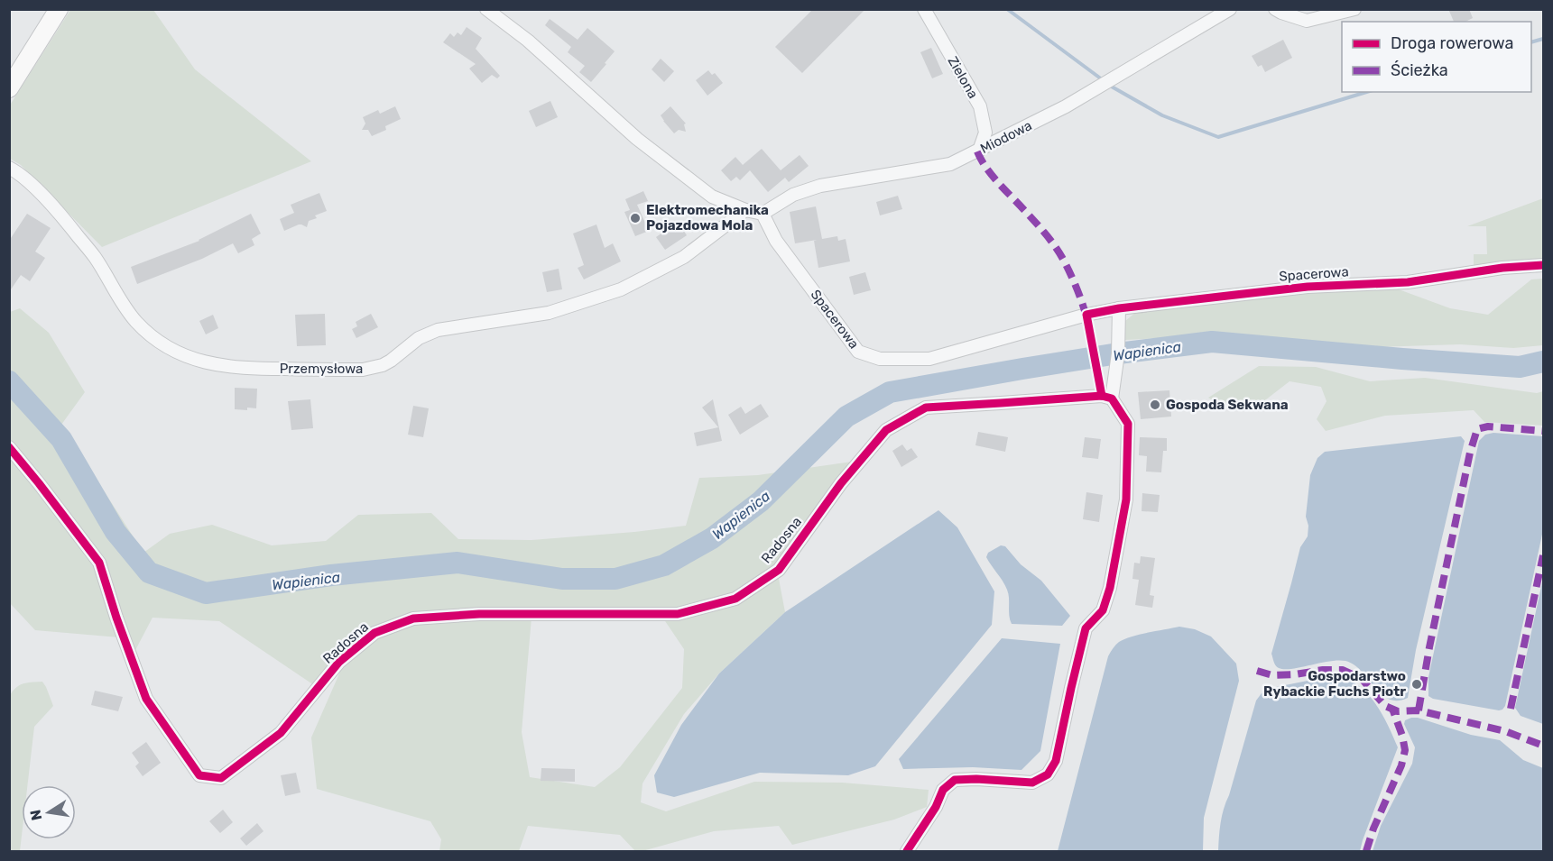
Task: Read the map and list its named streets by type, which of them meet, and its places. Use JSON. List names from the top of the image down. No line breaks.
{"streets":{"street":["Zielona","Miodowa","Spacerowa","Przemysłowa","Radosna"]},"crossings":[["Zielona","Miodowa"],["Miodowa","Spacerowa"]],"water":["Wapienica"],"places":["Elektromechanika Pojazdowa Mola","Gospoda Sekwana","Gospodarstwo Rybackie Fuchs Piotr"],"legend":["Droga rowerowa","Ścieżka"],"north":"left"}
